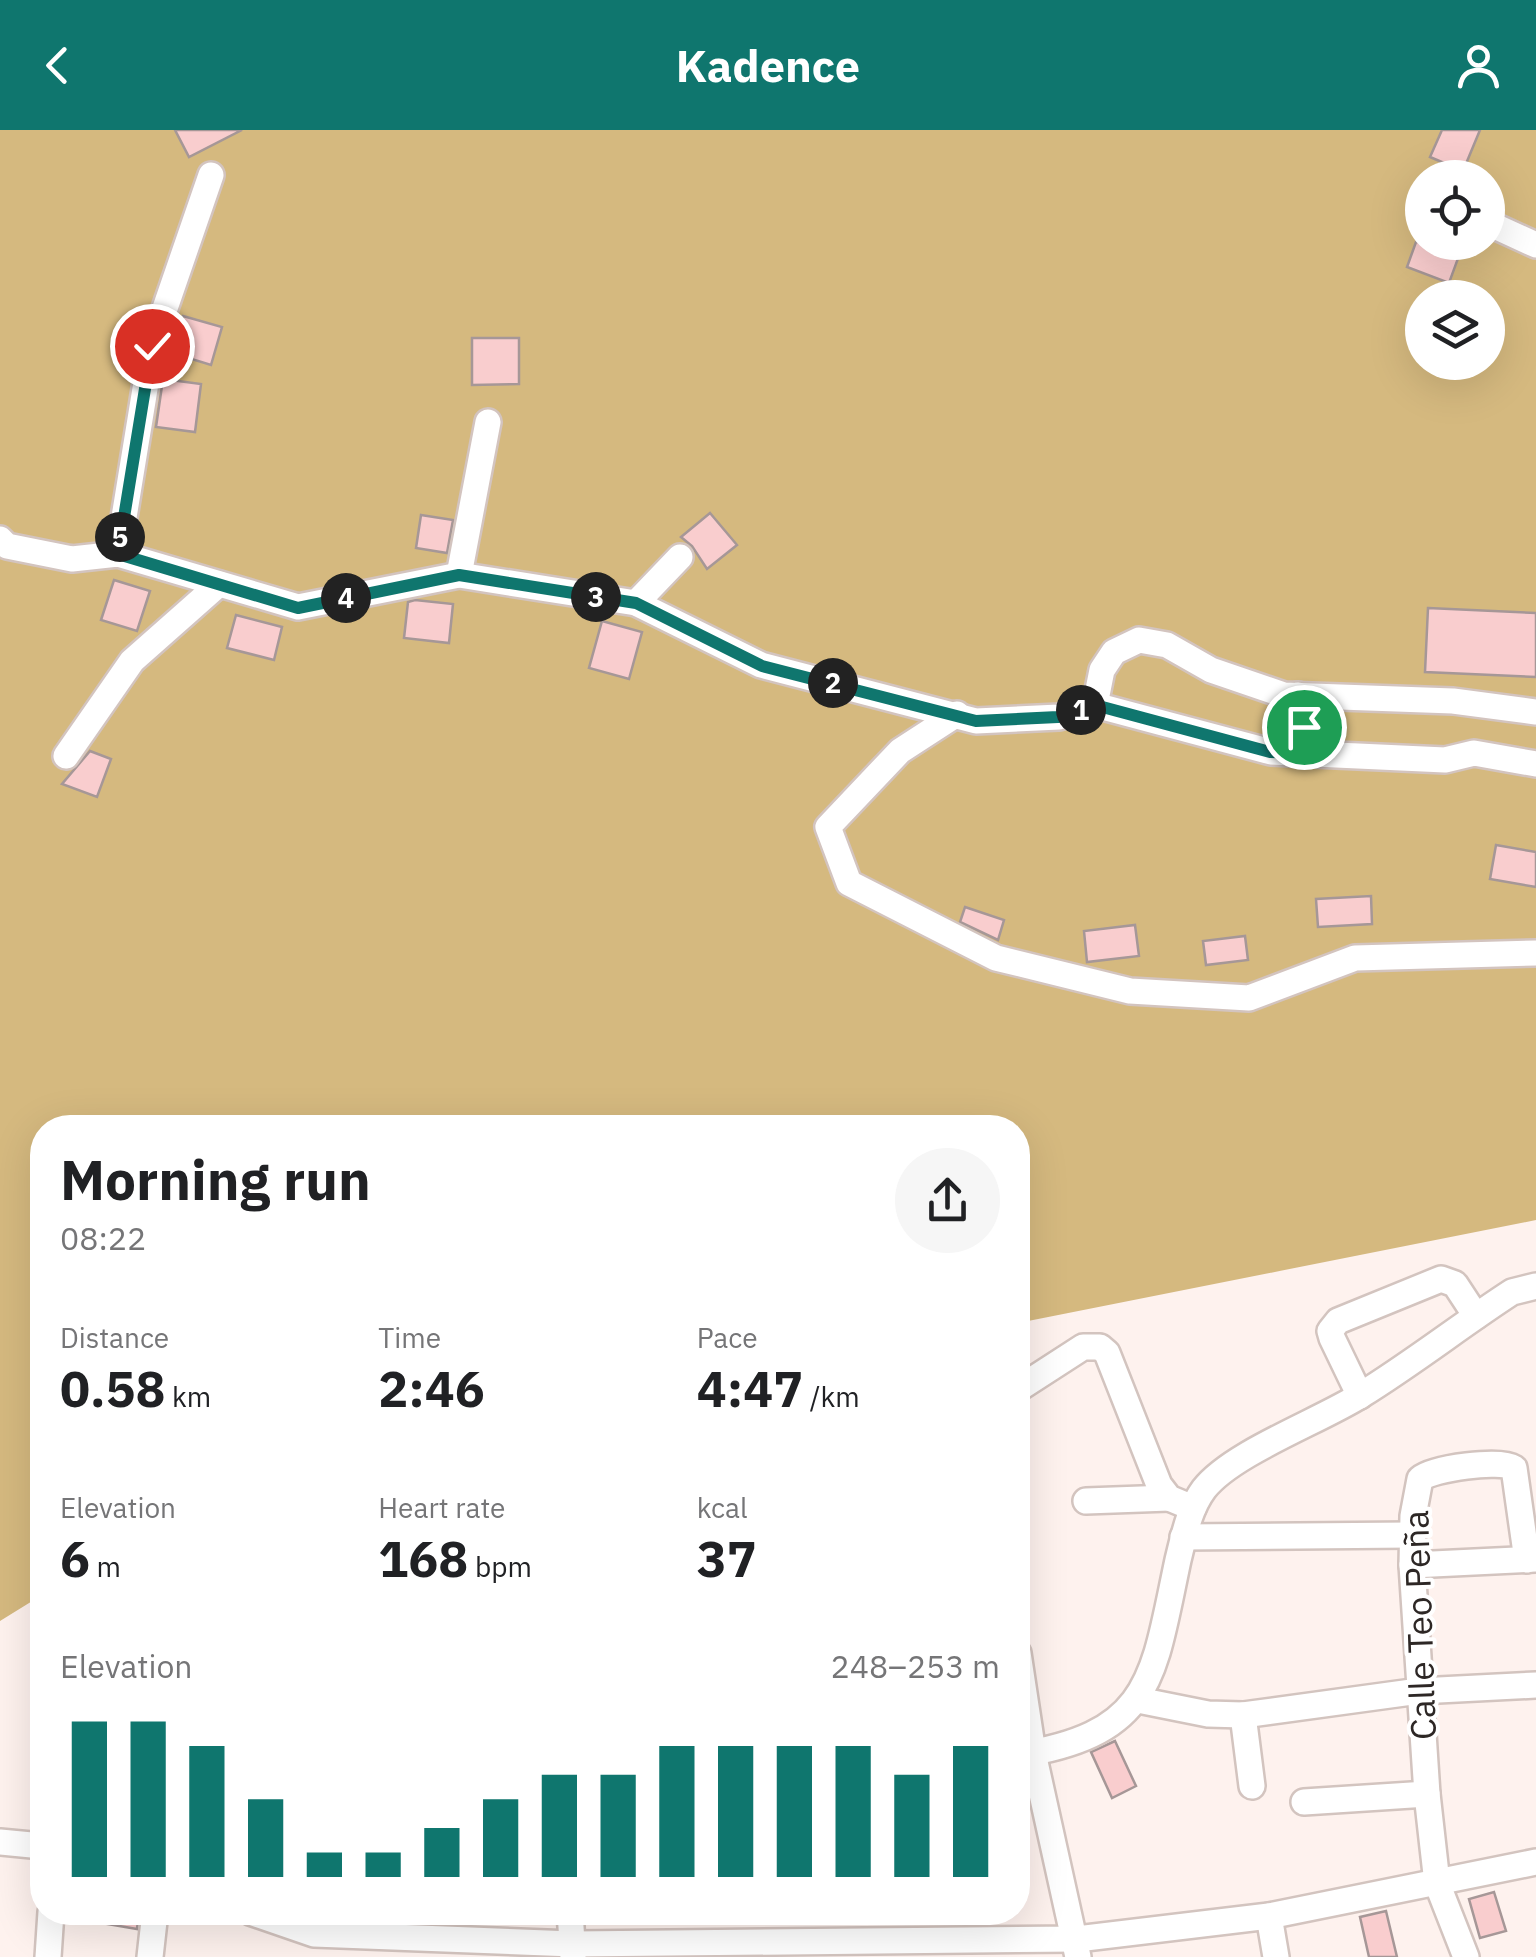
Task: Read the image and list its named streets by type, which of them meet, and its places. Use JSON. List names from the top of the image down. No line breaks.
{"streets":{"street":["Calle Teo Peña"]},"page":{"header":"Kadence","pins":["5","3","4","2","1"],"heading":["Morning run","08:22"],"stats":[["Distance","0.58 km"],["Time","2:46"],["Pace","4:47 /km"],["Elevation","6 m"],["Heart rate","168 bpm"],["kcal","37"]],"chart":["Elevation","248–253 m"]}}
